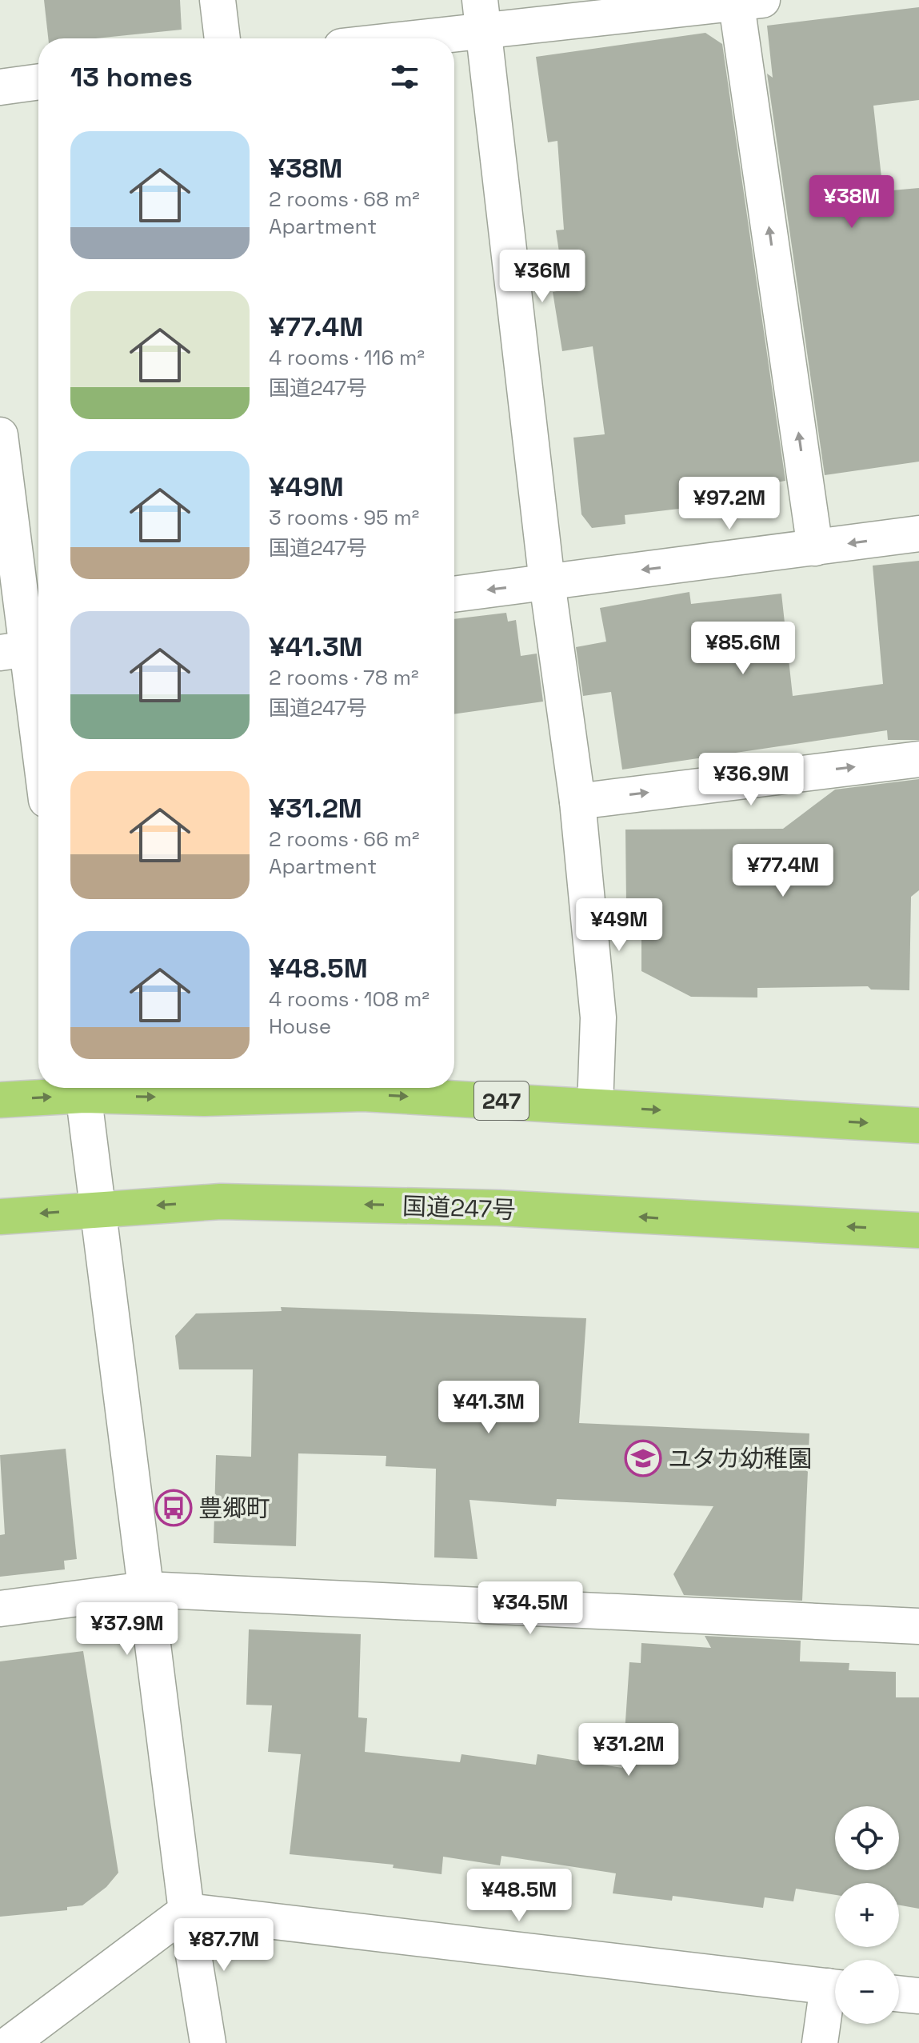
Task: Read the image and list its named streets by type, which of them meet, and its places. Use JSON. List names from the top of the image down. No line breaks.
{"streets":{"highway":["247","国道247号"]},"places":{"school or university":["ユタカ幼稚園"],"bus stop":["豊郷町"]},"page":{"heading":"13 homes","list":[{"name":"¥38M","note":"2 rooms · 68 m² · Apartment"},{"name":"¥77.4M","note":"4 rooms · 116 m² · 国道247号"},{"name":"¥49M","note":"3 rooms · 95 m² · 国道247号"},{"name":"¥41.3M","note":"2 rooms · 78 m² · 国道247号"},{"name":"¥31.2M","note":"2 rooms · 66 m² · Apartment"},{"name":"¥48.5M","note":"4 rooms · 108 m² · House"}],"price":["¥38M","¥36M","¥97.2M","¥85.6M","¥36.9M","¥77.4M","¥49M","¥41.3M","¥34.5M","¥37.9M","¥31.2M","¥48.5M","¥87.7M"],"map_buttons":["+","−"]}}
